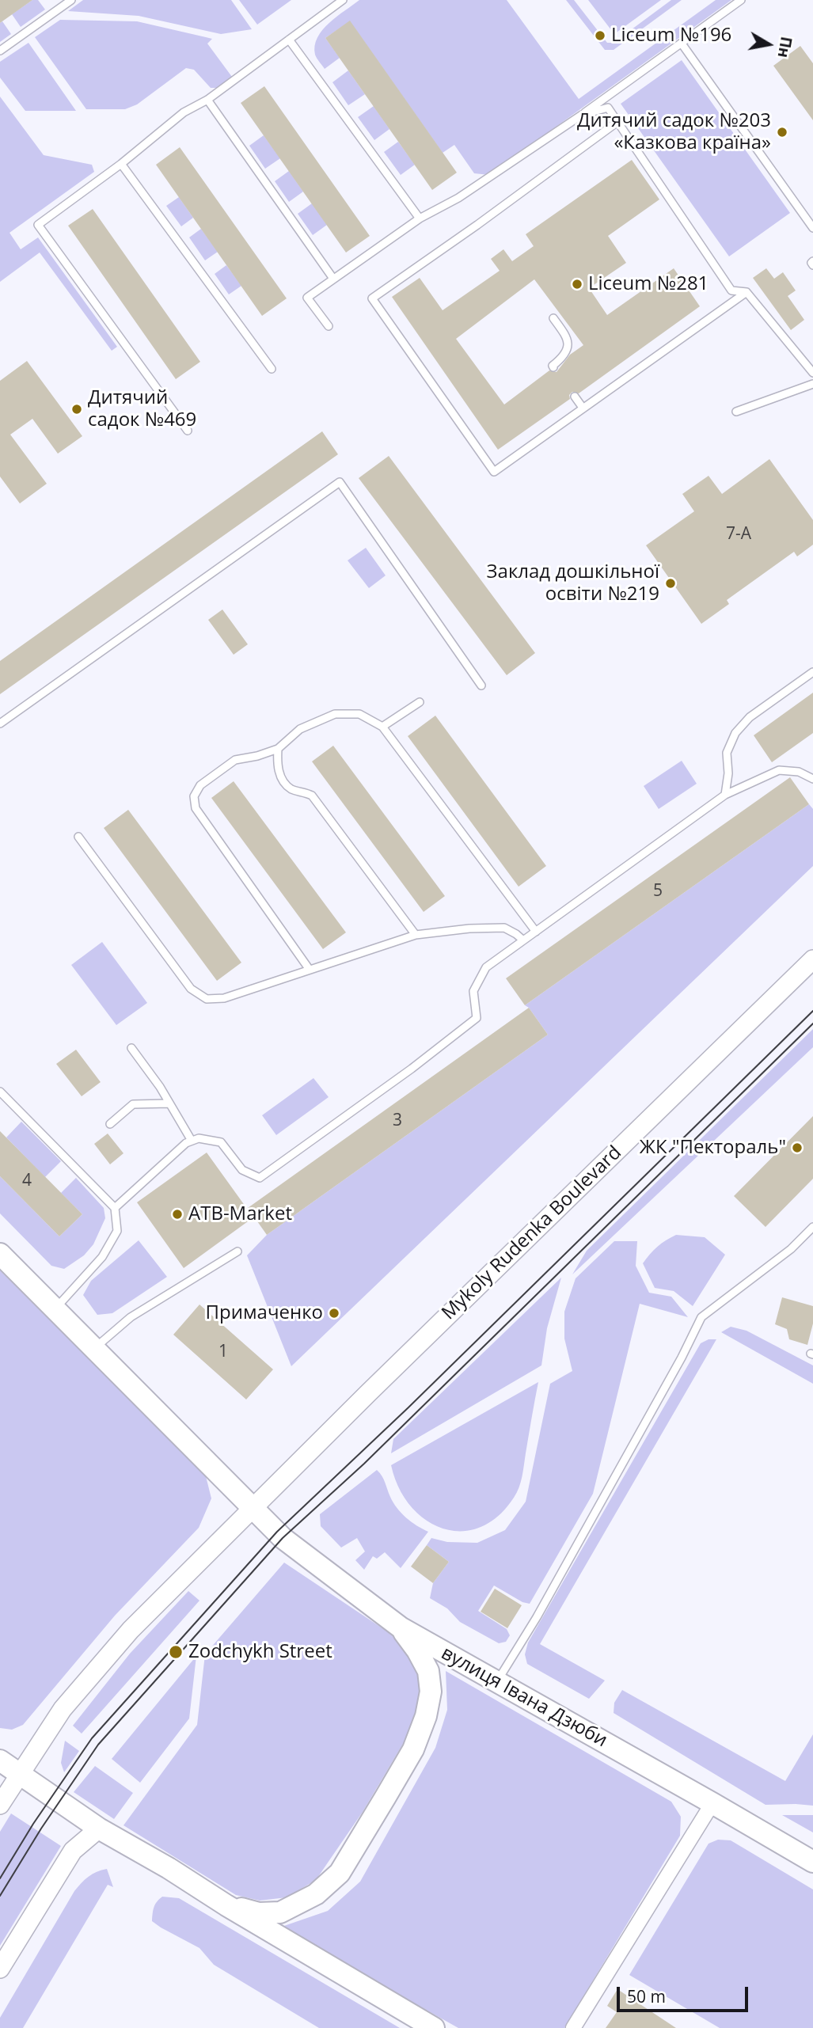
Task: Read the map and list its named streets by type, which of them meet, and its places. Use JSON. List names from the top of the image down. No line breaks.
{"streets":{"main road":["вулиця Івана Дзюби"],"street":["Mykoly Rudenka Boulevard"]},"crossings":[["Mykoly Rudenka Boulevard","вулиця Івана Дзюби"]],"places":["Liceum №196","Дитячий садок №203 «Казкова країна»","Liceum №281","Дитячий садок №469","Заклад дошкільної освіти №219","ЖК \"Пектораль\"","ATB-Market","Примаченко","Zodchykh Street"],"house_numbers":["7-А","5","3","4","1"],"scale_bar":"50 m","north":"right"}
